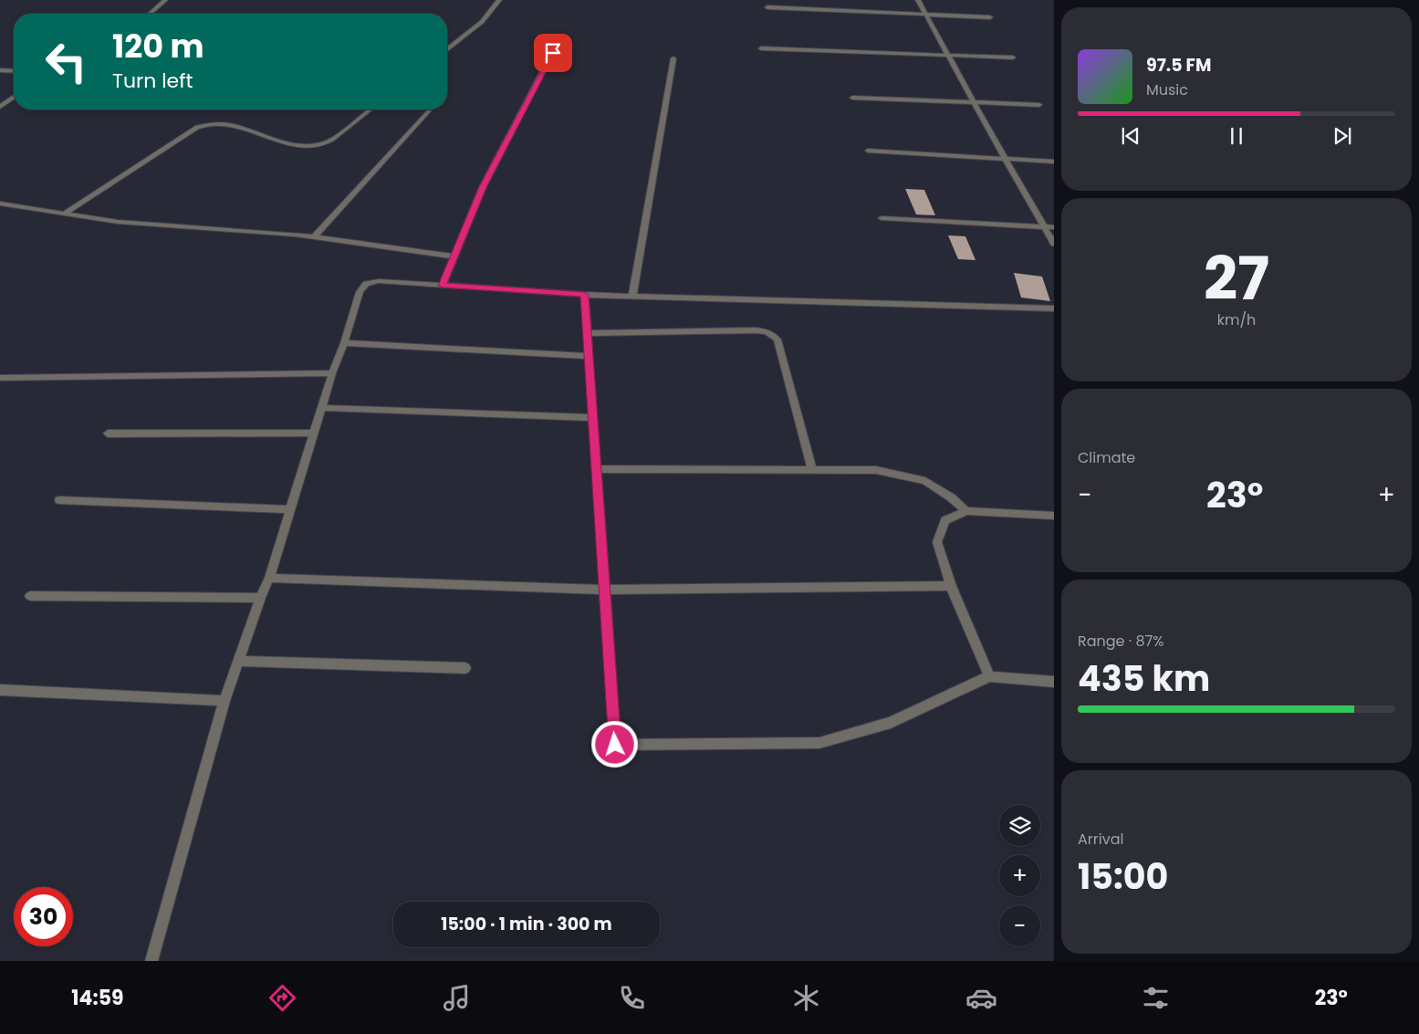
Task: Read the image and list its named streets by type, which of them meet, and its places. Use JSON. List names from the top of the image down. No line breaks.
{"page":{"turn":["120 m","Turn left"],"song":["97.5 FM","Music"],"tile":[["27","km/h"],"Climate",["Range · 87%","435 km"],["Arrival","15:00"]],"heat":["−","23°","+"],"map_buttons":["+","−"],"limit":"30","trip":"15:00 · 1 min · 300 m","tabs":["14:59","23°"]}}
